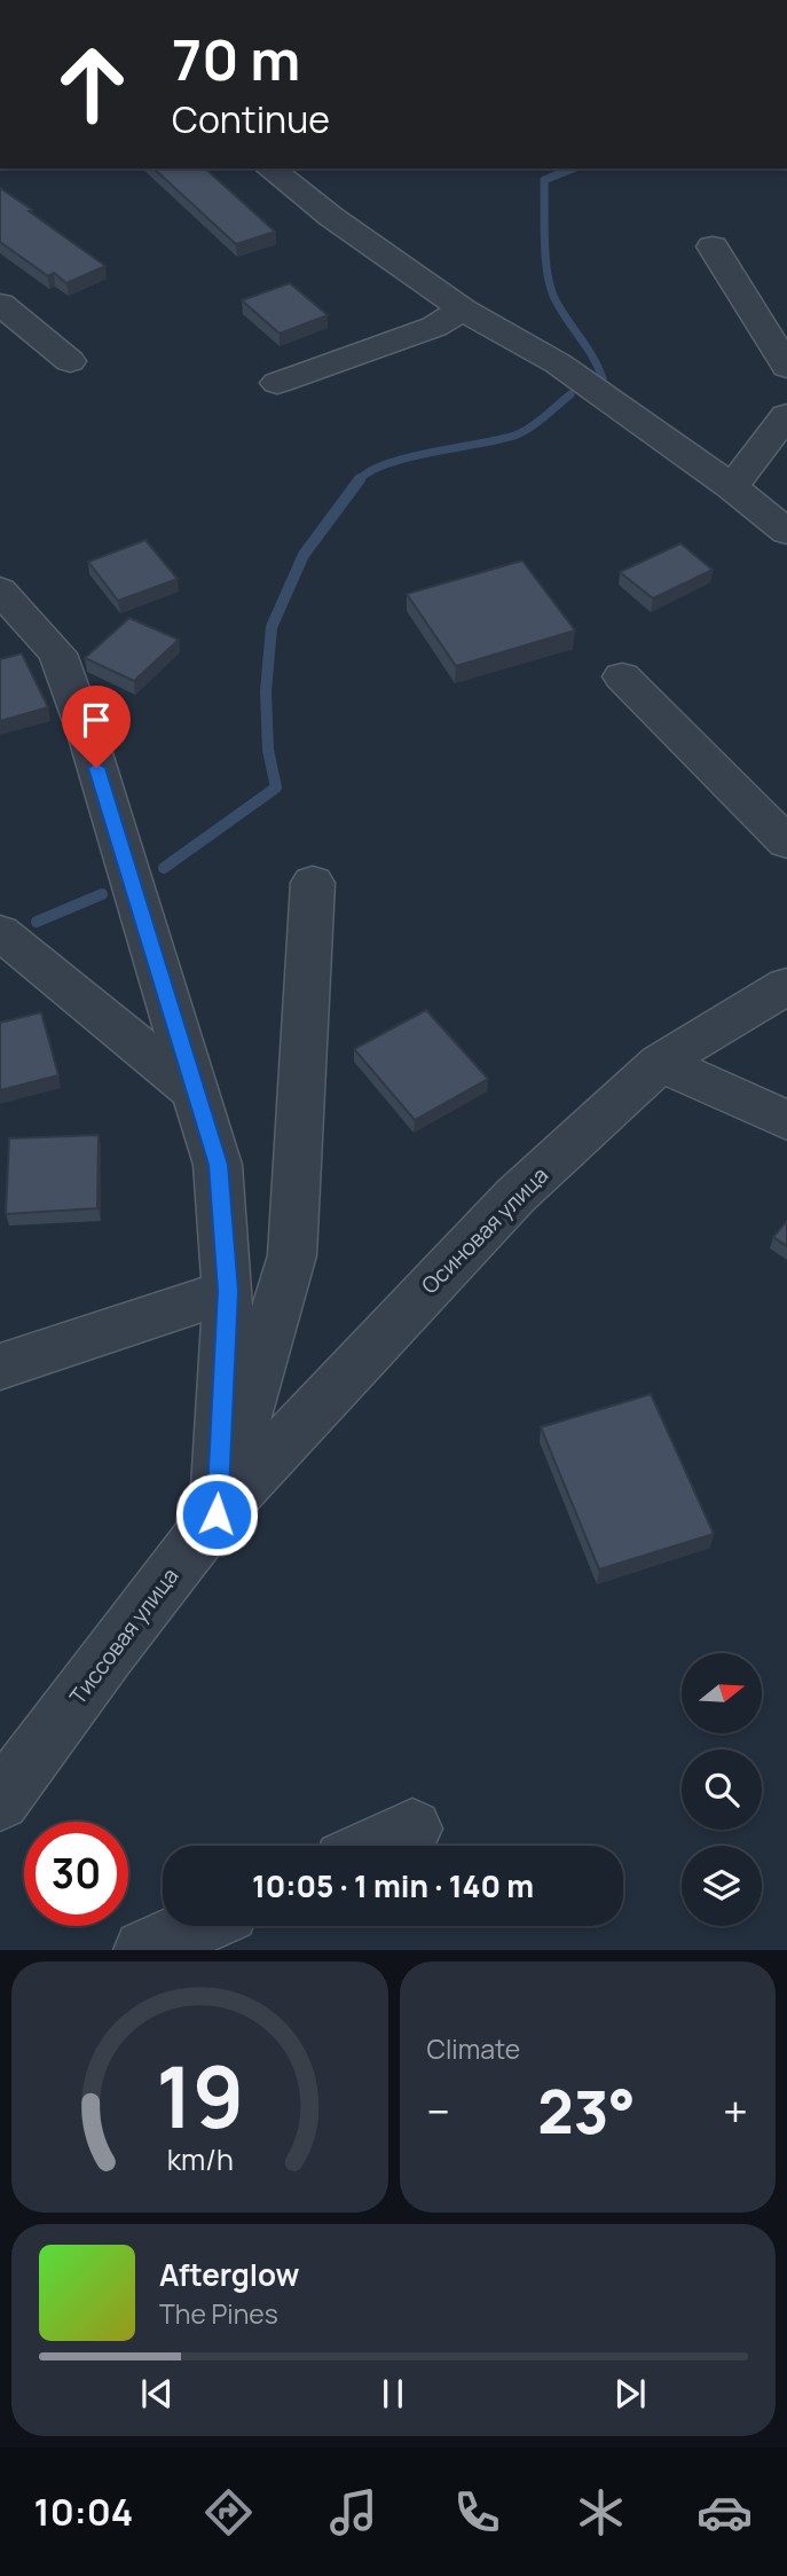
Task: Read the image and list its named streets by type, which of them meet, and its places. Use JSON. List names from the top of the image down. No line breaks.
{"streets":{"street":["Осиновая улица","Тиссовая улица"]},"crossings":[["Осиновая улица","Тиссовая улица"]],"north":"right","page":{"turn":["70 m","Continue"],"limit":"30","trip":"10:05 · 1 min · 140 m","tile":"Climate","heat":["−","23°","+"],"song":["Afterglow","The Pines"],"tabs":"10:04","gauge":["19","km/h"]}}
